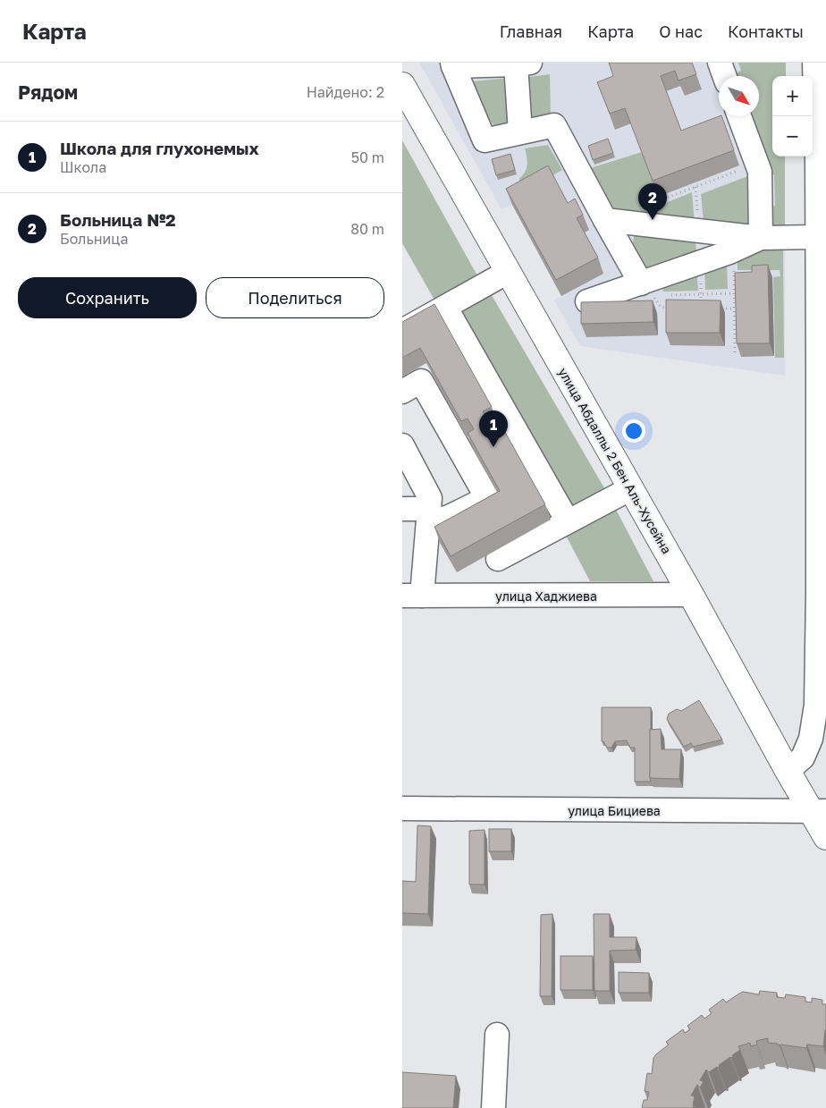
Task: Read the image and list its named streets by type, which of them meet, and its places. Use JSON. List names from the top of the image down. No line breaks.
{"streets":{"main road":["улица Абдаллы 2 Бен Аль-Хусейна"],"street":["улица Хаджиева","улица Бициева"]},"crossings":[["улица Абдаллы 2 Бен Аль-Хусейна","улица Хаджиева"],["улица Абдаллы 2 Бен Аль-Хусейна","улица Бициева"]],"north":"bottom right","page":{"header":"Карта","nav":["Главная","Карта","О нас","Контакты"],"heading":["Рядом","Найдено: 2"],"map_buttons":["+","−"],"list":[{"mark":"1","name":"Школа для глухонемых","note":"Школа","value":"50 m"},{"mark":"2","name":"Больница №2","note":"Больница","value":"80 m"}],"pins":["2","1"],"buttons":["Сохранить","Поделиться"]}}
